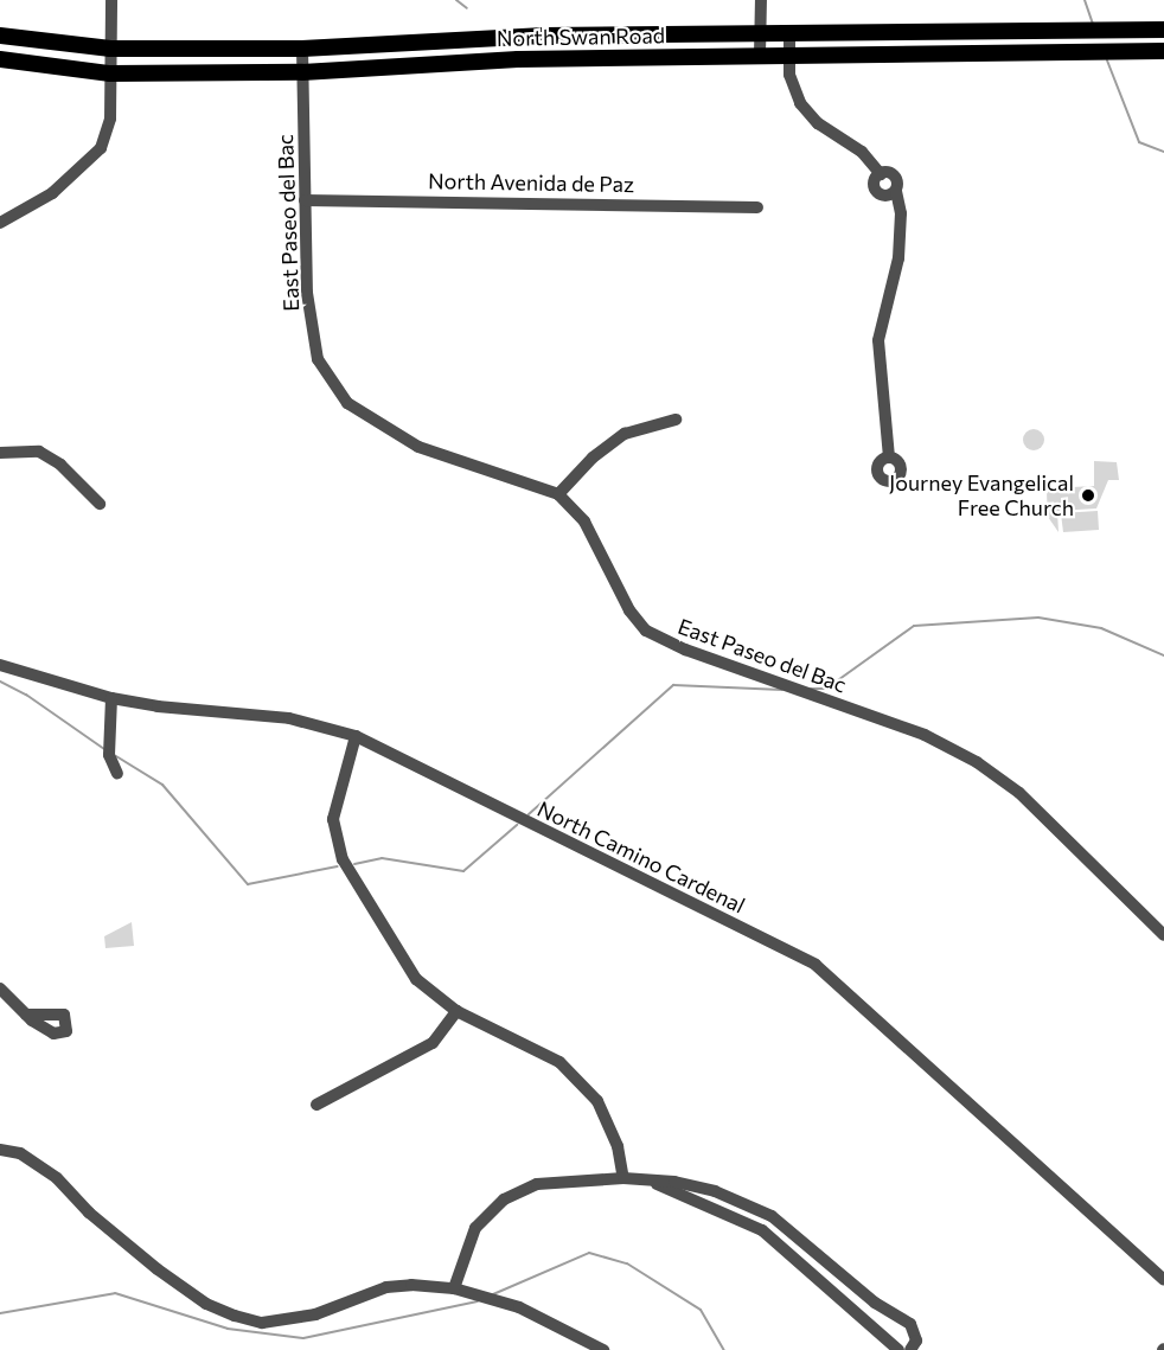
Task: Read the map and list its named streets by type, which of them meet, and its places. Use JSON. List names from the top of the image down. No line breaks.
{"streets":{"main road":["North Swan Road"],"street":["North Avenida de Paz","East Paseo del Bac","North Camino Cardenal"]},"crossings":[["North Swan Road","East Paseo del Bac"],["North Avenida de Paz","East Paseo del Bac"]],"places":["Journey Evangelical Free Church"]}
